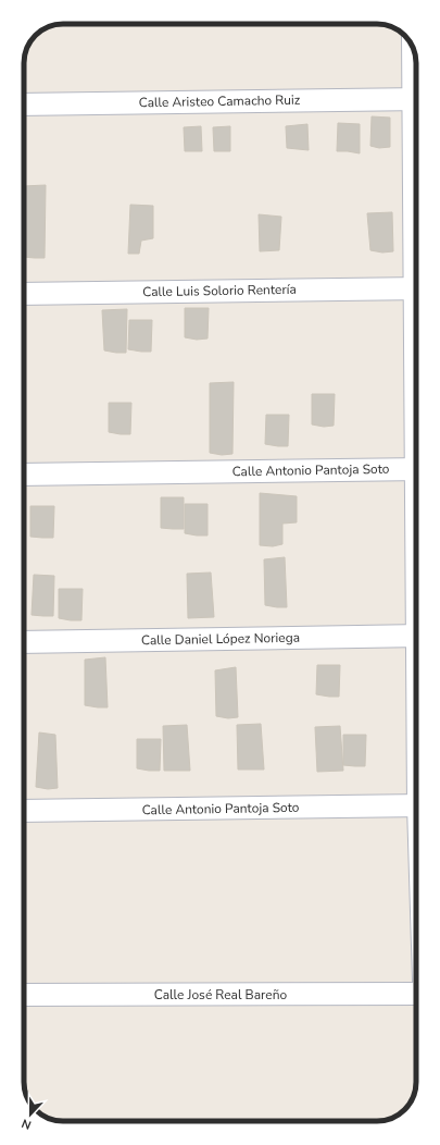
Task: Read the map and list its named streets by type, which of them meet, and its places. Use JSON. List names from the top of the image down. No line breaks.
{"streets":{"street":["Calle Aristeo Camacho Ruiz","Calle Luis Solorio Rentería","Calle Antonio Pantoja Soto","Calle Daniel López Noriega","Calle José Real Bareño"]},"north":"bottom"}
